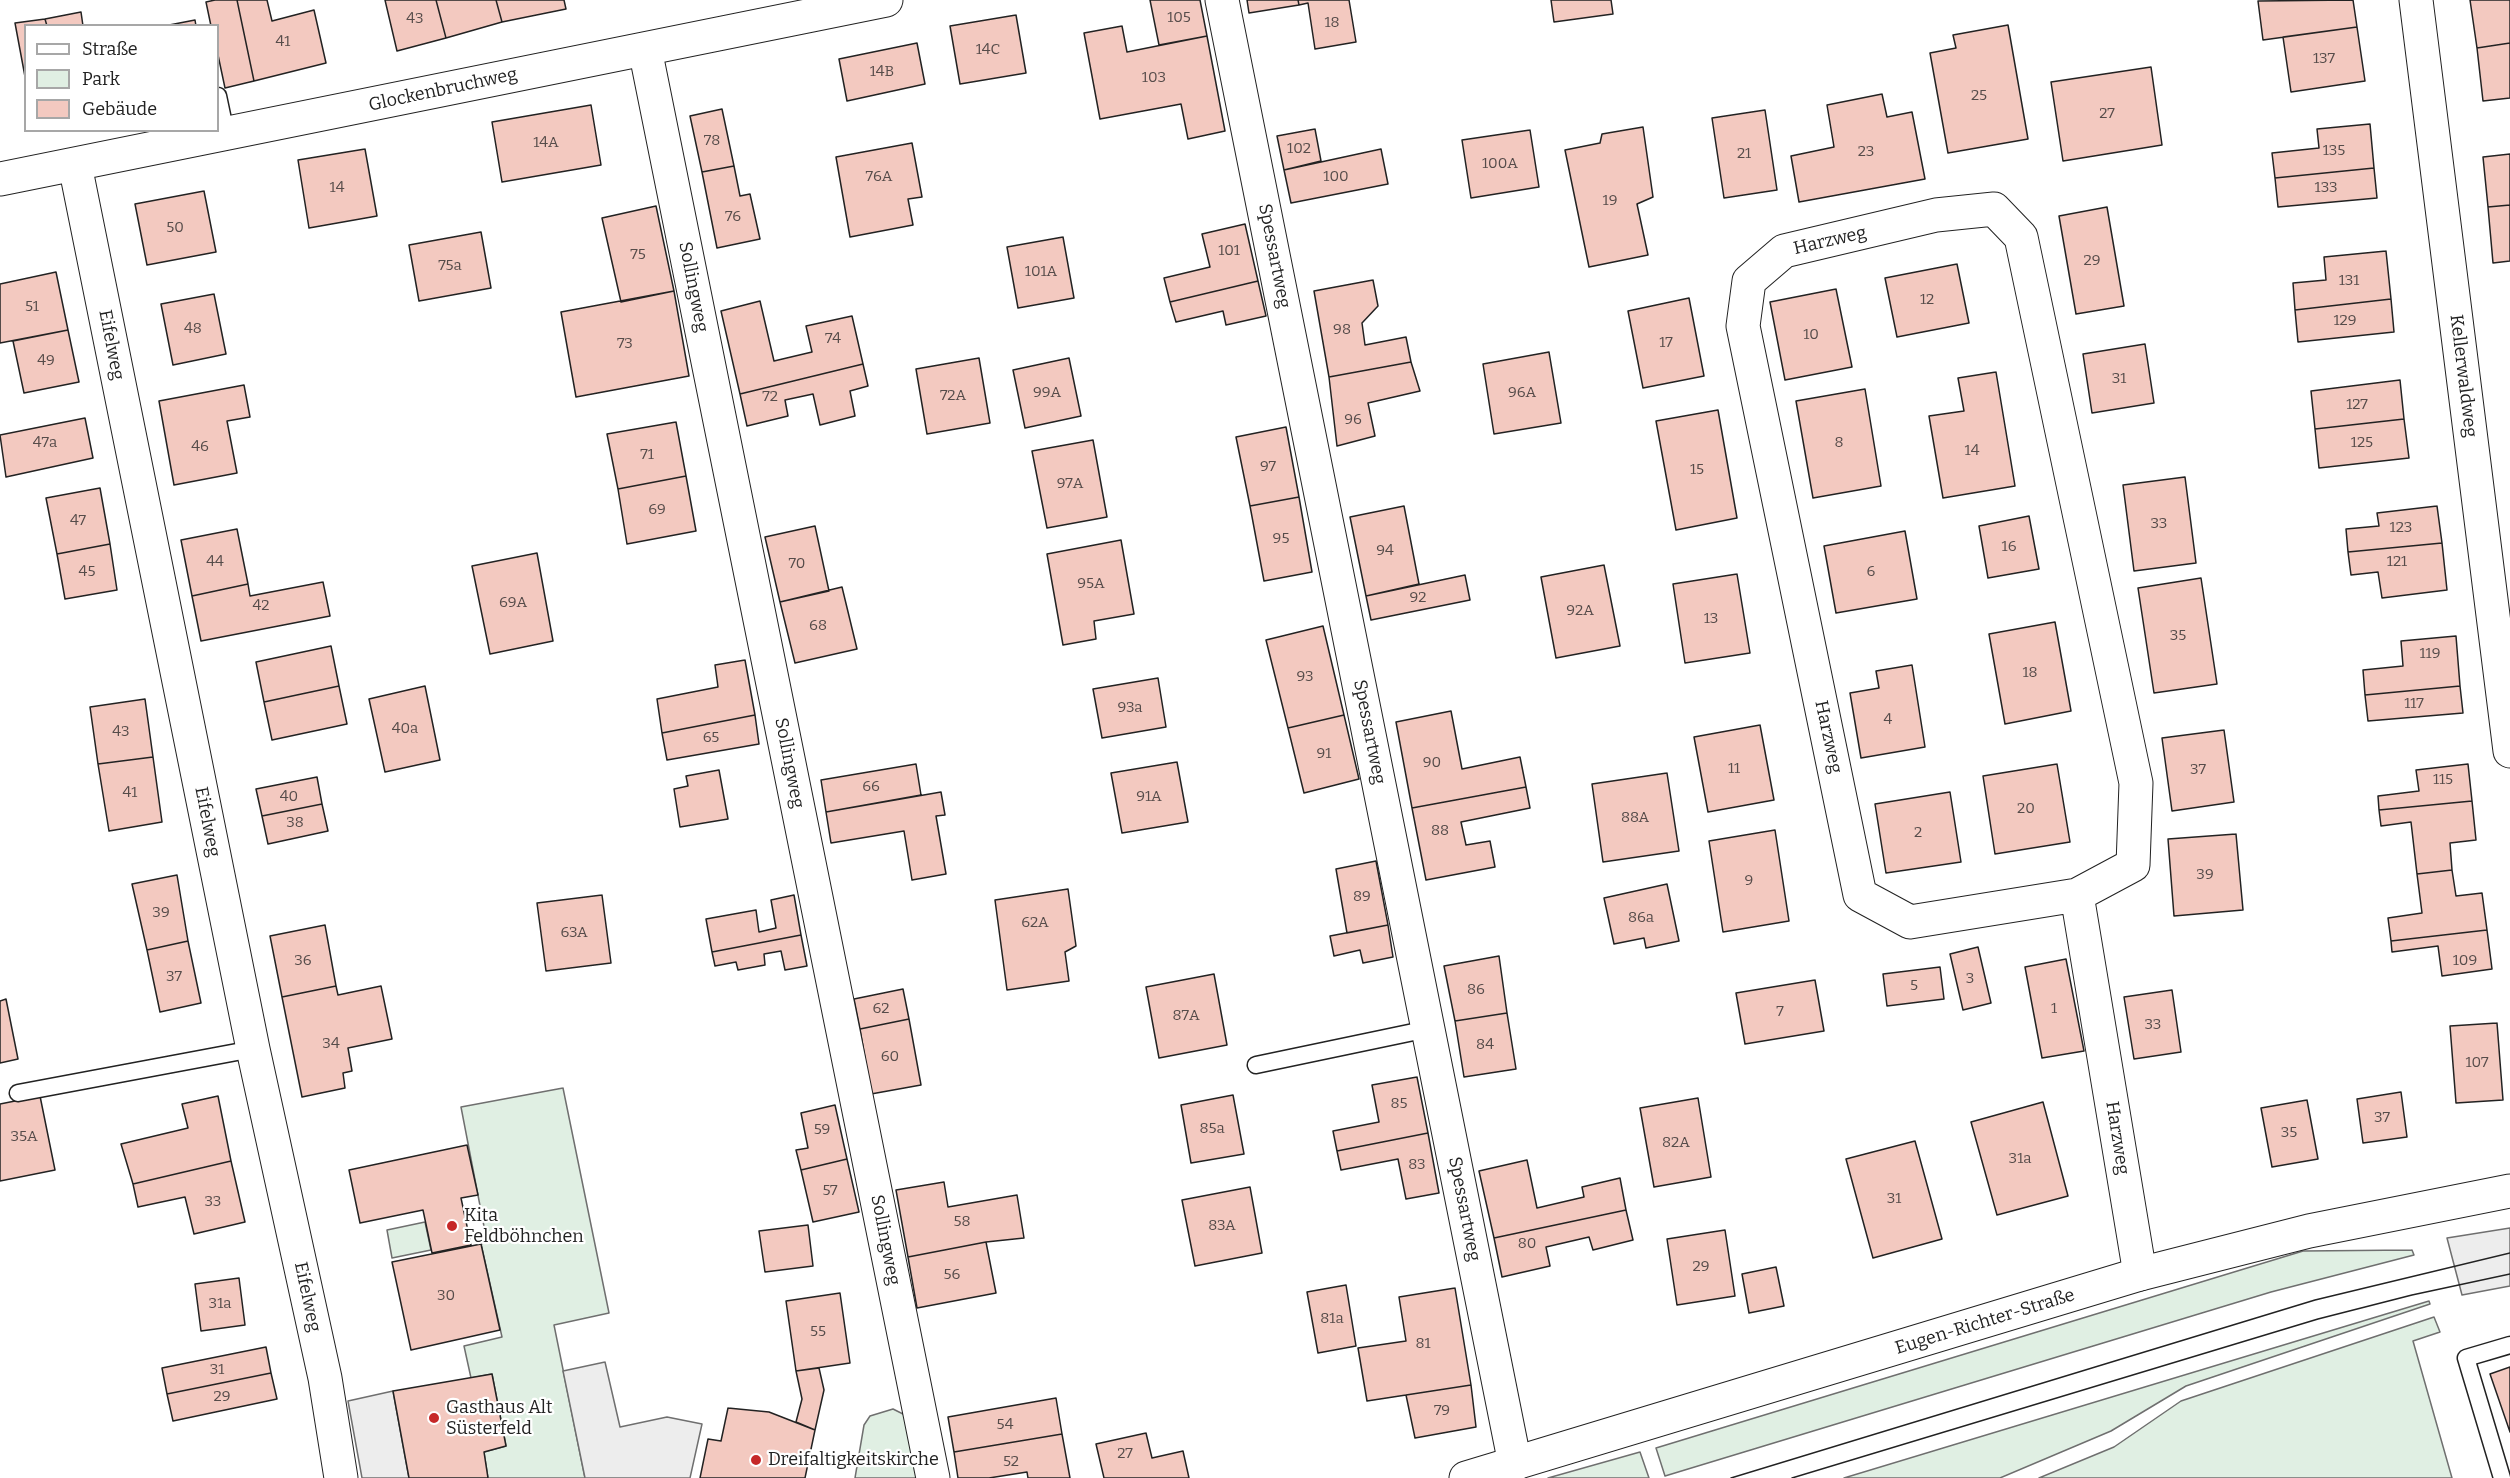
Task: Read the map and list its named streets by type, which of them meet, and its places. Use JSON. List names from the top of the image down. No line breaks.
{"streets":{"street":["Glockenbruchweg","Harzweg","Spessartweg","Sollingweg","Eifelweg","Kellerwaldweg","Eugen-Richter-Straße"]},"crossings":[["Glockenbruchweg","Sollingweg"],["Glockenbruchweg","Eifelweg"],["Harzweg","Eugen-Richter-Straße"],["Spessartweg","Eugen-Richter-Straße"]],"places":["Kita Feldböhnchen","Gasthaus Alt Süsterfeld","Dreifaltigkeitskirche"],"house_numbers":["105","43","18","41","14C","137","14B","103","25","27","78","14A","102","135","23","21","100A","76A","100","14","133","19","76","50","101","75","29","75a","101A","131","12","51","129","48","98","10","74","17","73","49","31","99A","96A","72A","72","127","96","47a","8","125","46","14","71","97","15","97A","69","47","33","123","95","16","94","44","121","70","45","6","95A","92","69A","42","92A","13","68","35","119","18","93","117","93a","4","40a","43","65","91","90","11","37","115","66","41","40","91A","20","88A","38","88","2","39","9","89","39","86a","62A","63A","36","109","37","3","5","86","62","1","7","87A","33","34","84","60","107","85","37","85a","59","35","35A","82A","31a","83","57","31","33","58","83A","80","29","56","30","31a","81a","55","81","31","29","79","54","27","52"],"legend":["Straße","Park","Gebäude"]}
